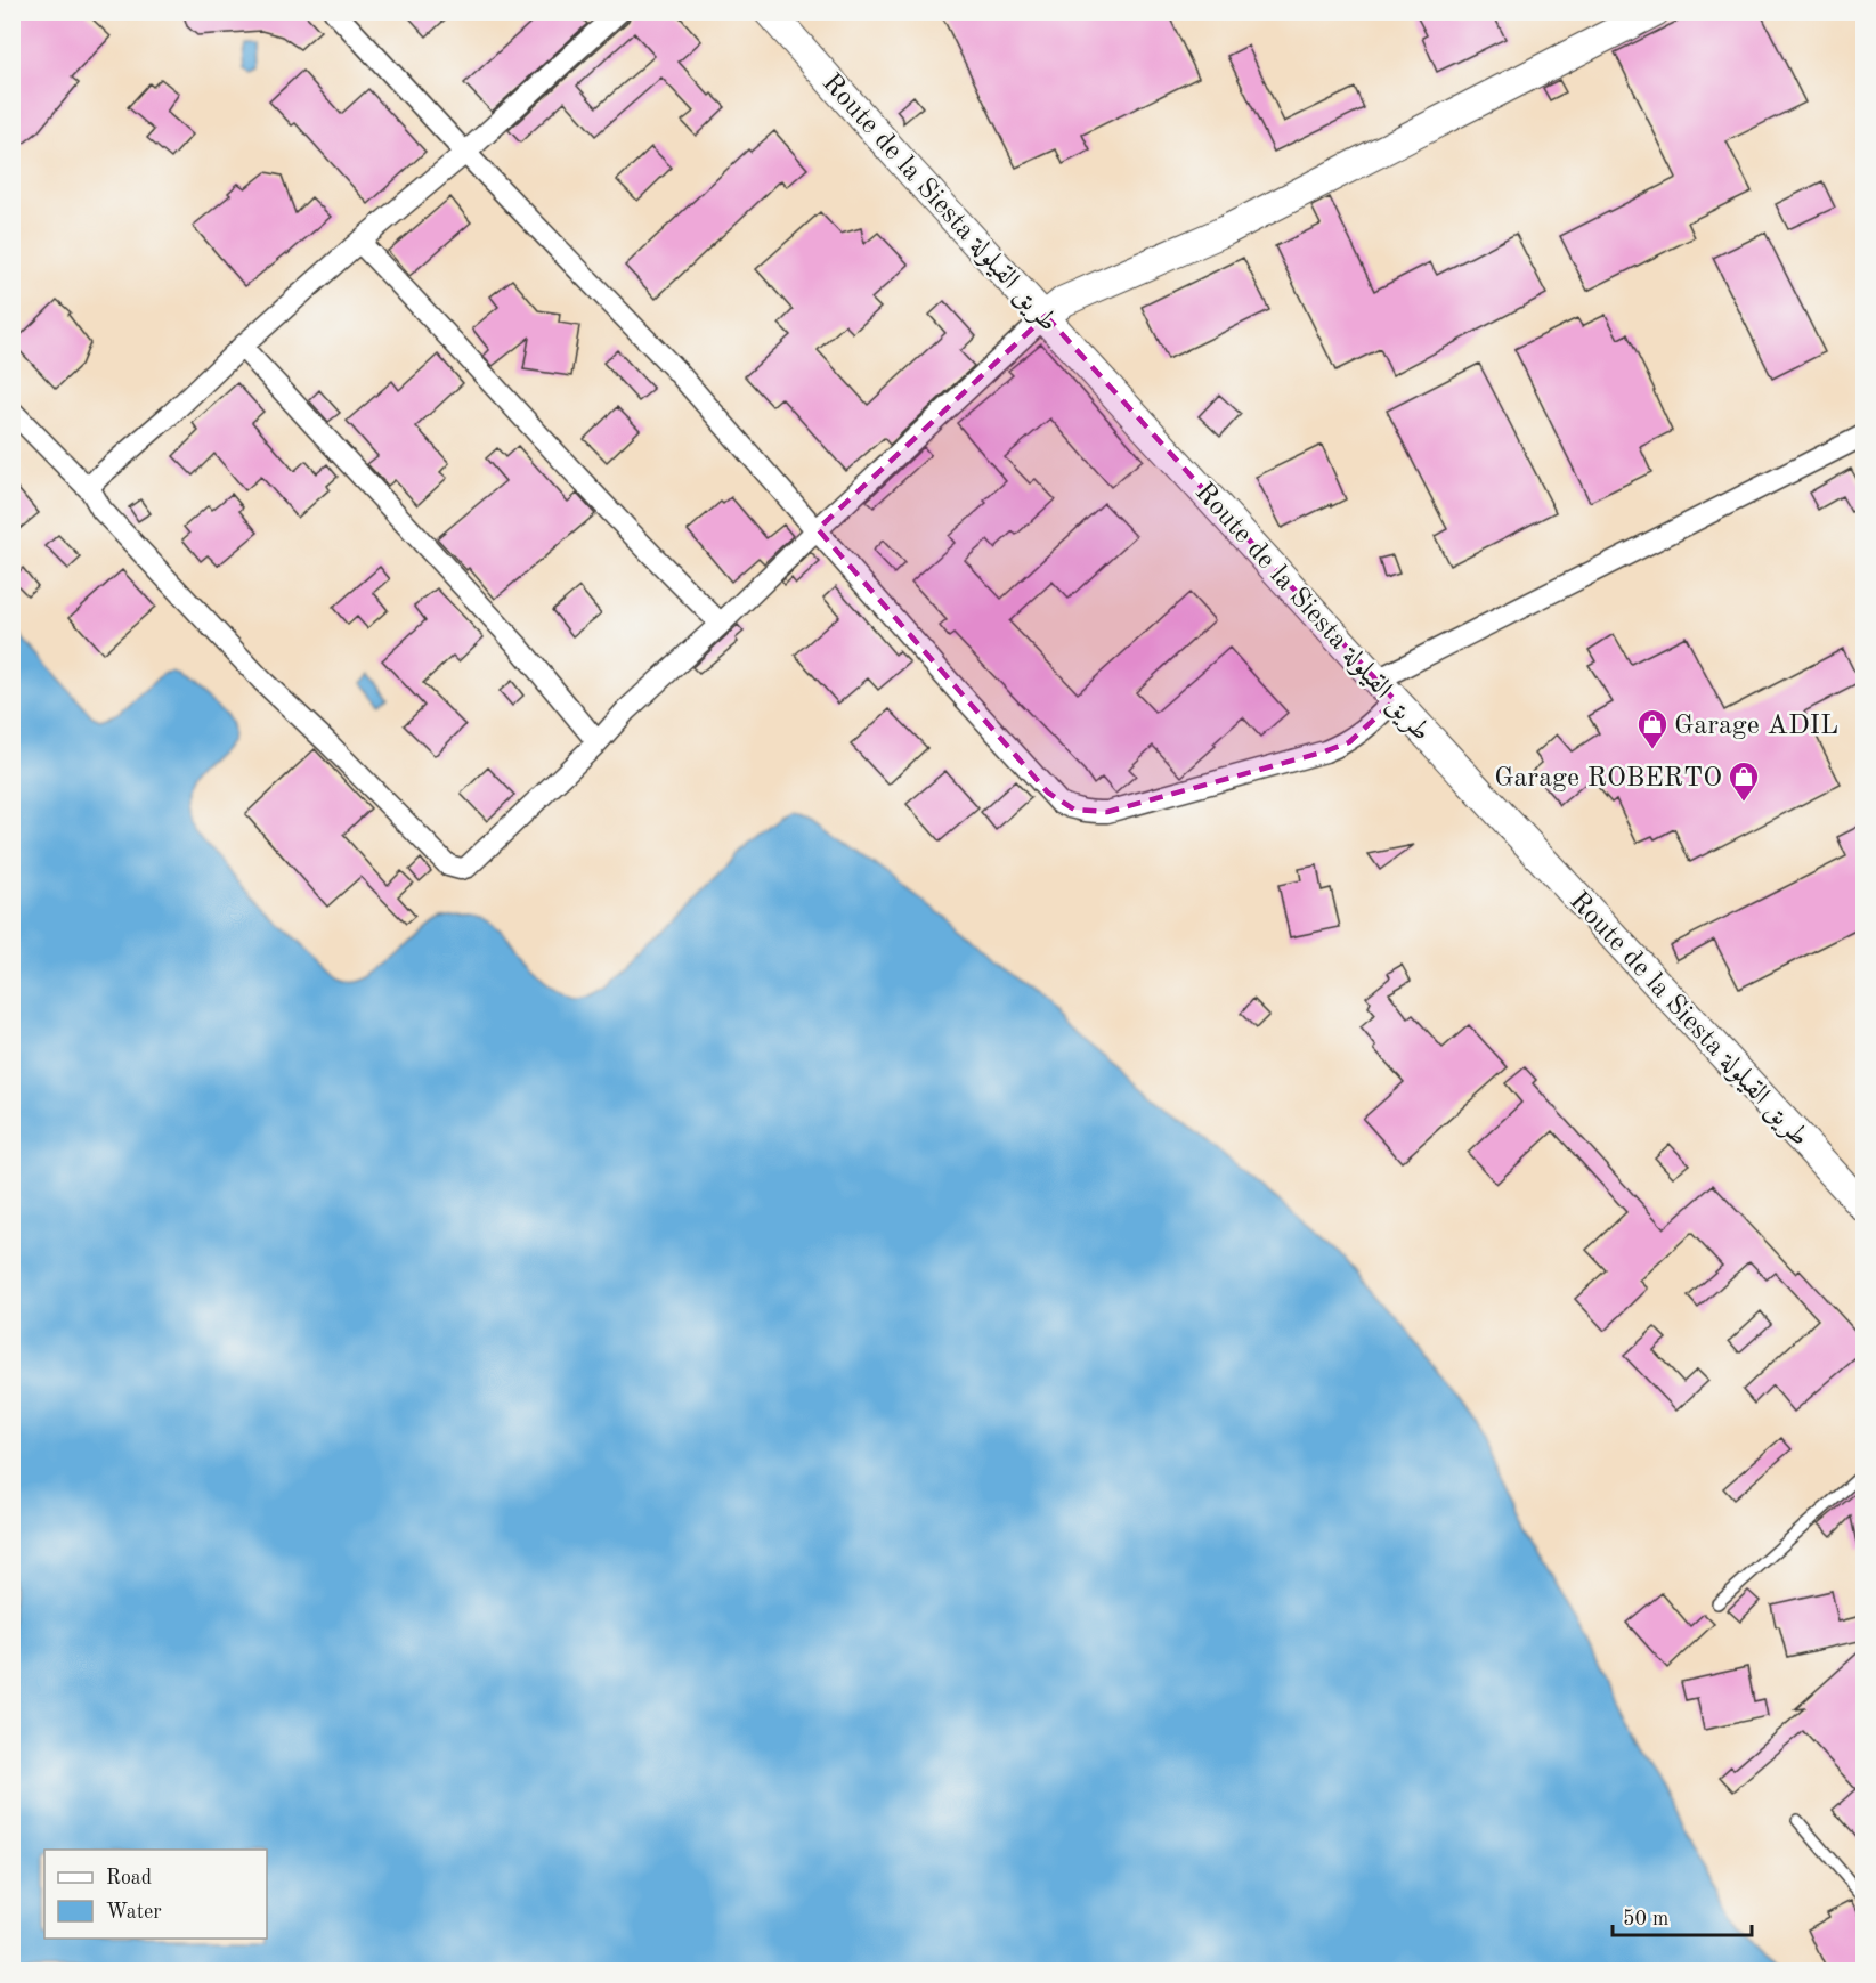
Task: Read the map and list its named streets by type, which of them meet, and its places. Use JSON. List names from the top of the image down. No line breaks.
{"streets":{"main road":["Route de la Siesta طريق القيلولة"]},"places":{"shop":["Garage ADIL","Garage ROBERTO"]},"legend":["Road","Water"],"scale_bar":"50 m"}
